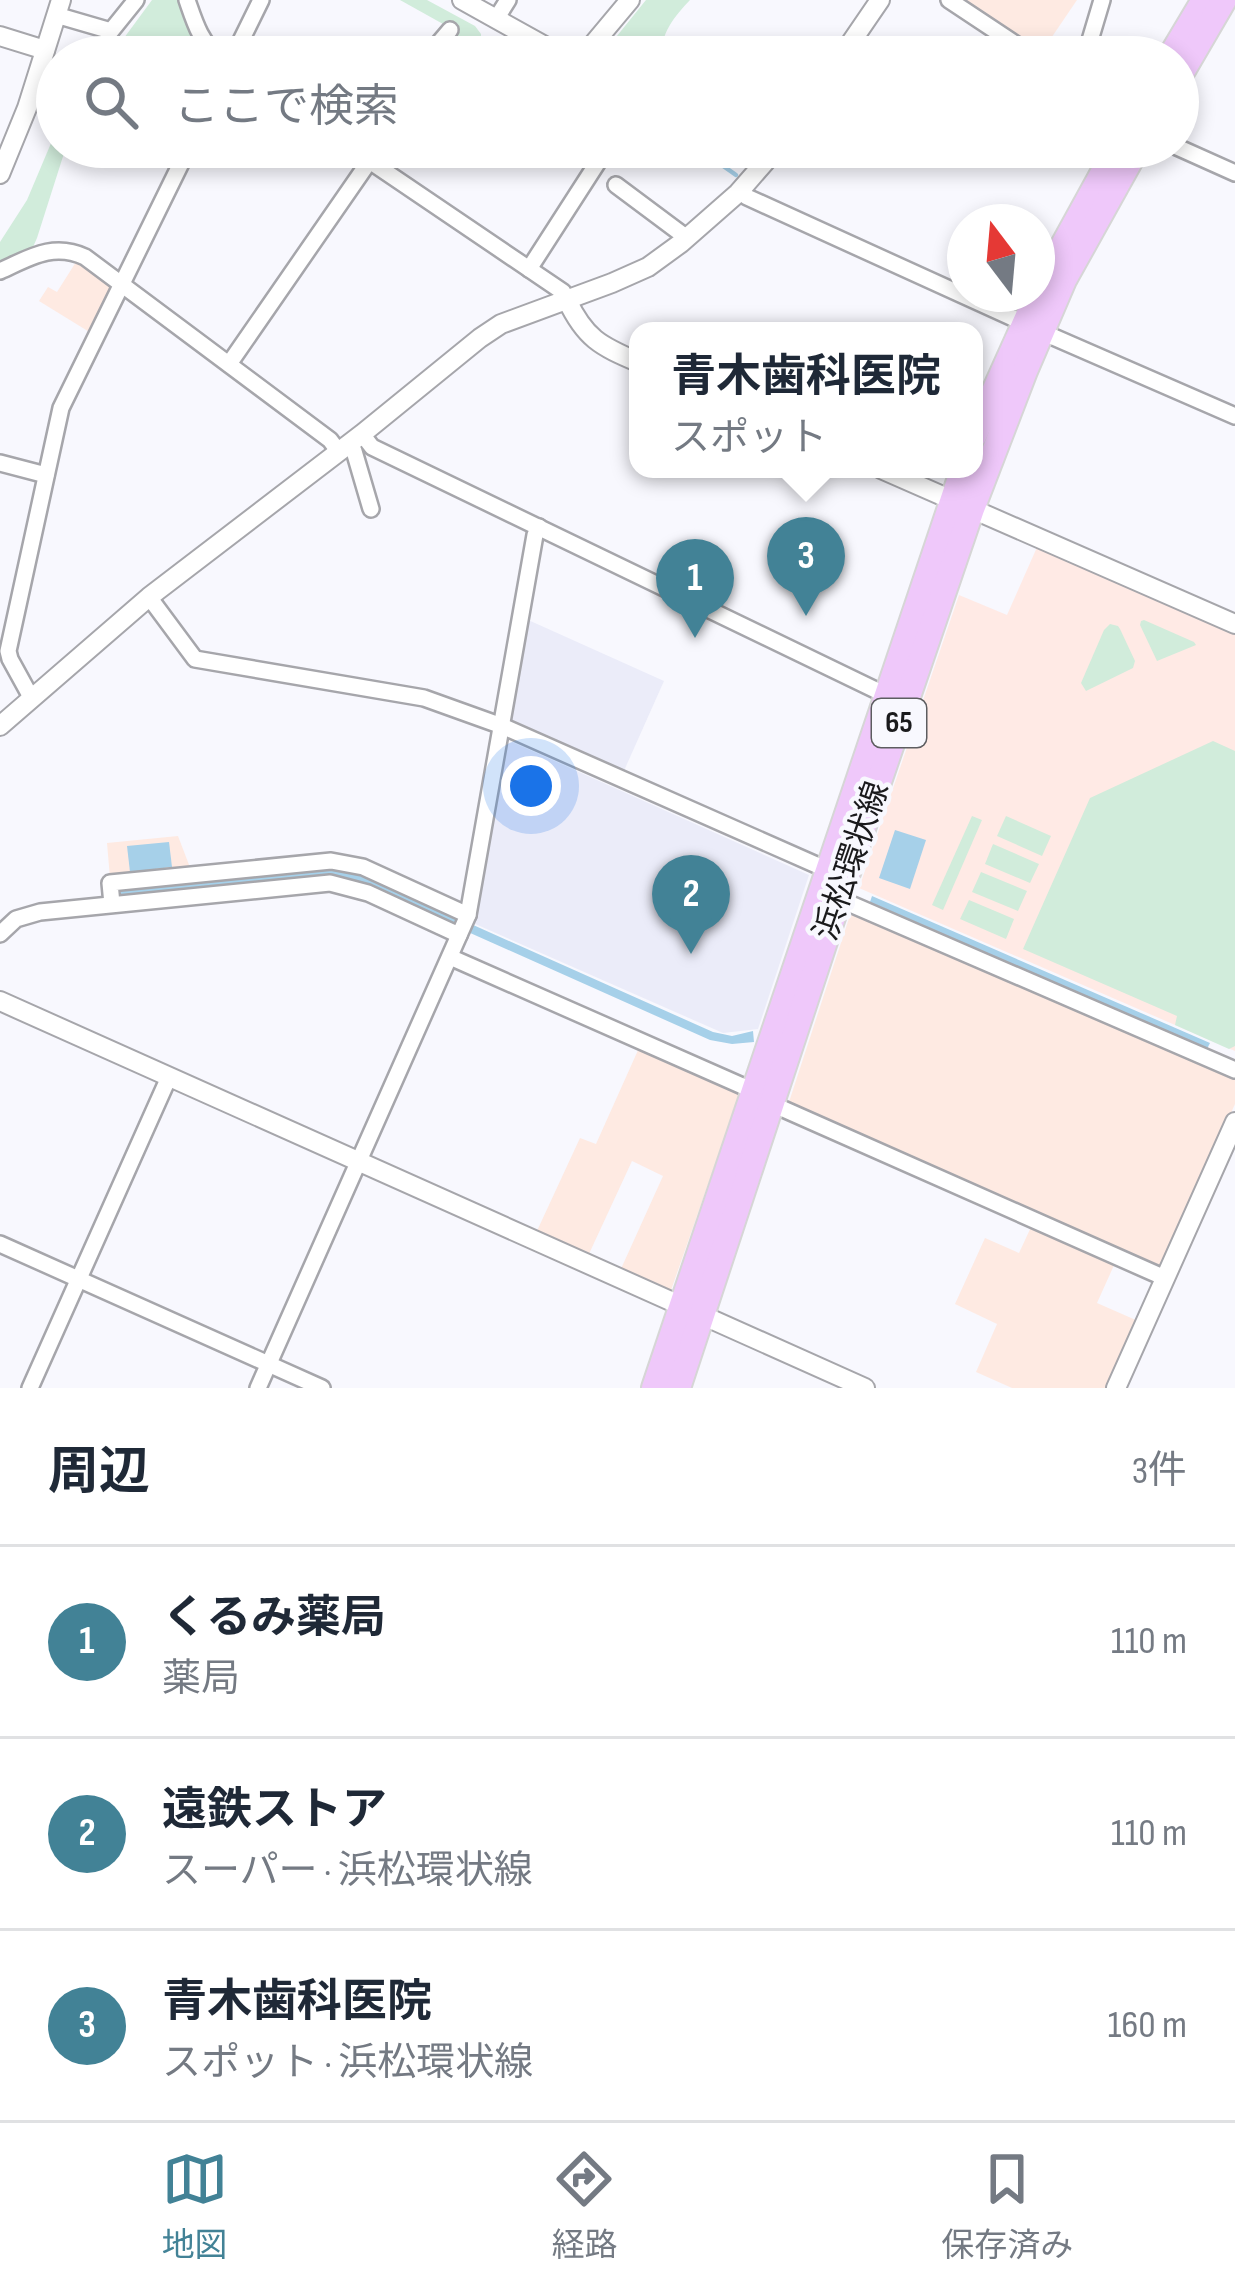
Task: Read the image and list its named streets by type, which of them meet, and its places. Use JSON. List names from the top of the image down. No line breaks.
{"streets":{"main road":["65","浜松環状線"]},"north":"top","page":{"search":"ここで検索","popup":["青木歯科医院","スポット"],"pins":["3","1","2"],"heading":["周辺","3件"],"list":[{"mark":"1","name":"くるみ薬局","note":"薬局","value":"110 m"},{"mark":"2","name":"遠鉄ストア","note":"スーパー · 浜松環状線","value":"110 m"},{"mark":"3","name":"青木歯科医院","note":"スポット · 浜松環状線","value":"160 m"}],"nav":["地図","経路","保存済み"]}}
